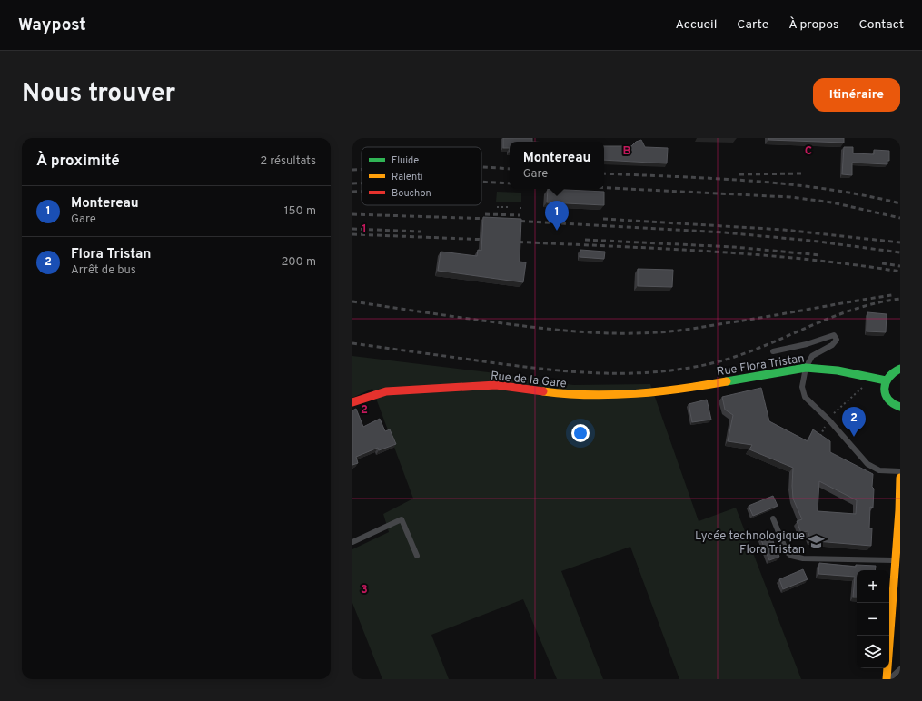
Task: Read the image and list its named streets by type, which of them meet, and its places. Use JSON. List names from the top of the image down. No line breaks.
{"streets":{"main road":["Rue Flora Tristan","Rue de la Gare"]},"crossings":[["Rue Flora Tristan","Rue de la Gare"]],"places":{"school or university":["Lycée technologique Flora Tristan"]},"legend":["Fluide","Ralenti","Bouchon"],"page":{"header":"Waypost","nav":["Accueil","Carte","À propos","Contact"],"title":"Nous trouver","buttons":"Itinéraire","heading":["À proximité","2 résultats"],"popup":["Montereau","Gare"],"list":[{"mark":"1","name":"Montereau","note":"Gare","value":"150 m"},{"mark":"2","name":"Flora Tristan","note":"Arrêt de bus","value":"200 m"}],"pins":["1","2"],"map_buttons":["+","−"]},"grid":{"columns":["B","C"],"rows":["1","2","3"]}}
